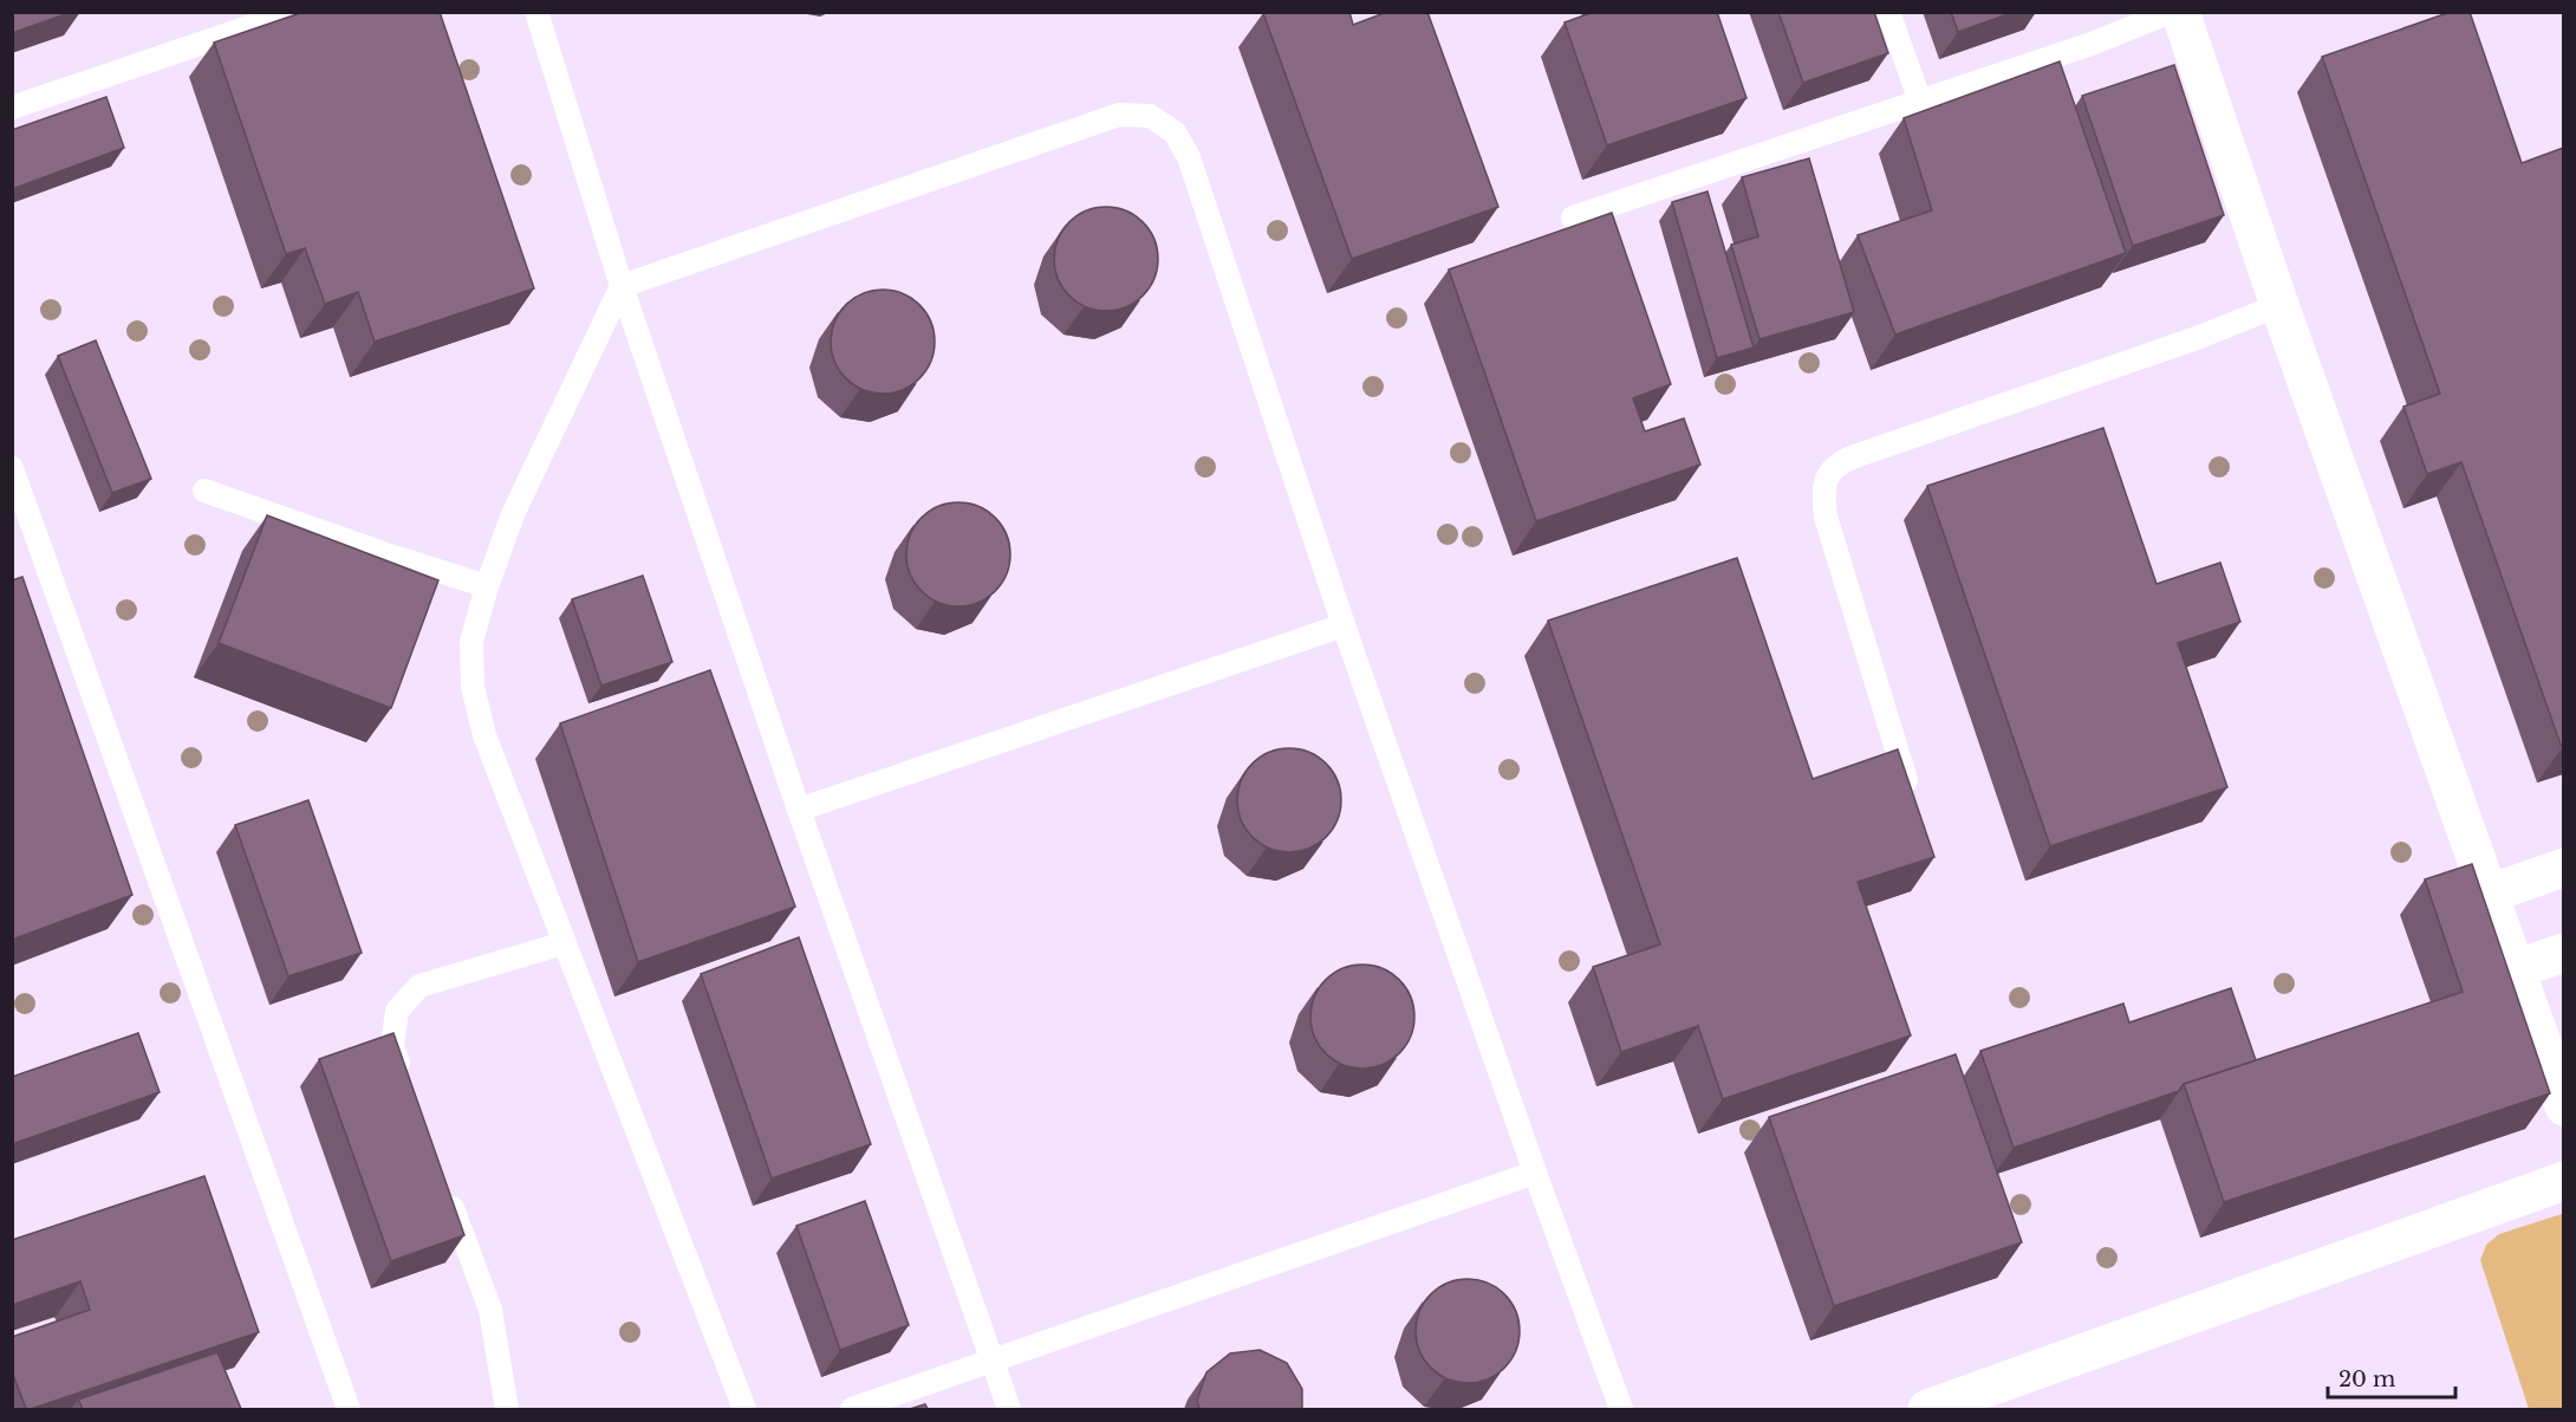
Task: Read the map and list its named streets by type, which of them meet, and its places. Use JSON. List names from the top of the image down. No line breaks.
{"scale_bar":"20 m"}
